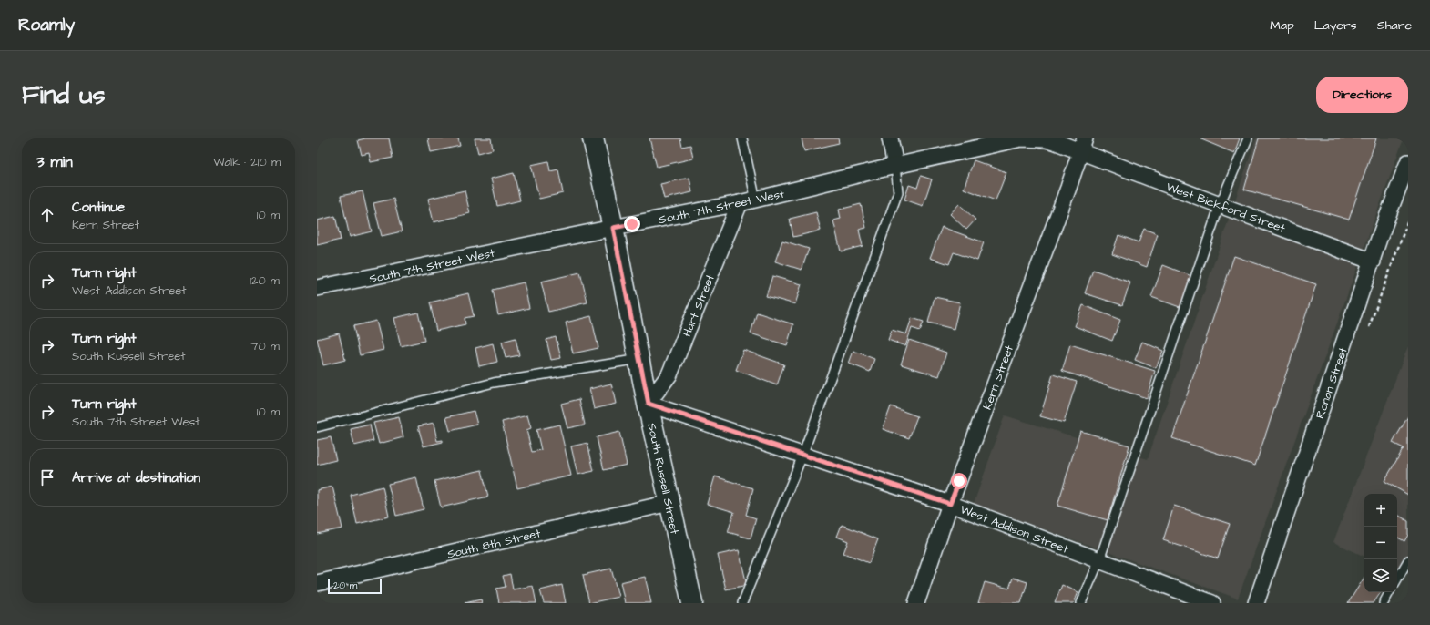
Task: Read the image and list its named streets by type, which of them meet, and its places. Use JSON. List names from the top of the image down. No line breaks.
{"streets":{"main road":["South Russell Street"],"street":["South 7th Street West","West Bickford Street","Hart Street","Kern Street","Ronan Street","West Addison Street","South 8th Street"]},"crossings":[["South 7th Street West","West Bickford Street"],["South 7th Street West","Hart Street"],["South 7th Street West","Kern Street"],["South 7th Street West","South Russell Street"],["West Bickford Street","Kern Street"],["West Bickford Street","Ronan Street"],["Hart Street","South Russell Street"],["Hart Street","West Addison Street"],["Kern Street","West Addison Street"],["South Russell Street","West Addison Street"],["South Russell Street","South 8th Street"]],"scale_bar":"20 m","page":{"header":"Roamly","nav":["Map","Layers","Share"],"buttons":"Directions","title":"Find us","heading":["3 min","Walk · 210 m"],"list":[["Continue","Kern Street","10 m"],["Turn right","West Addison Street","120 m"],["Turn right","South Russell Street","70 m"],["Turn right","South 7th Street West","10 m"],"Arrive at destination"],"map_buttons":["+","−"],"scale":"20 m"}}
